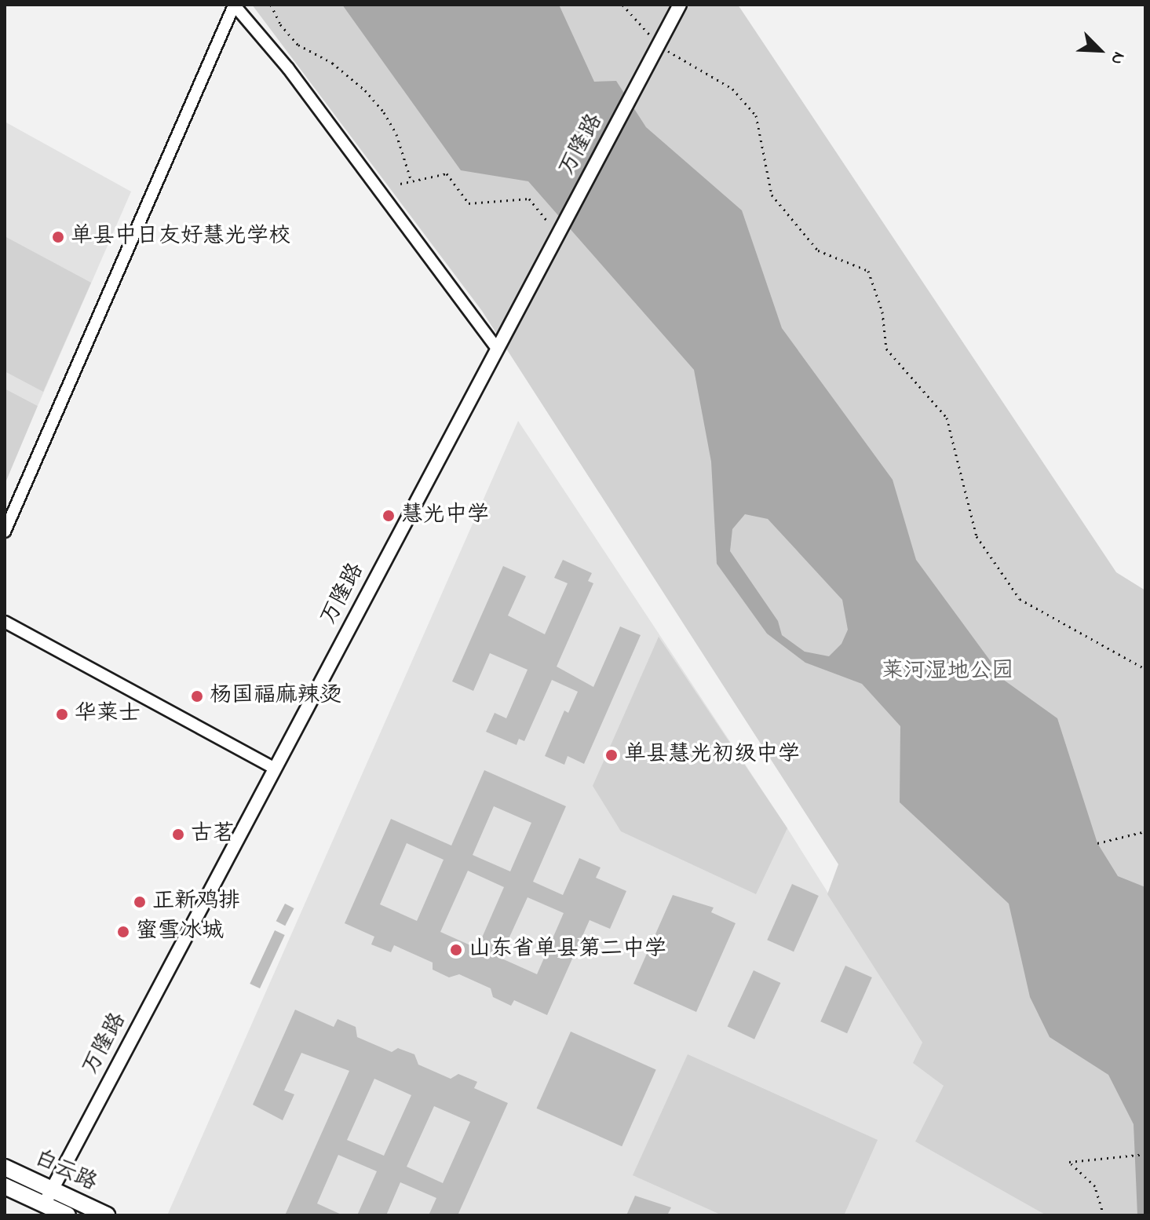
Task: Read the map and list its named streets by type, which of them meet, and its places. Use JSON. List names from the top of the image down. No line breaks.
{"streets":{"main road":["白云路"],"street":["万隆路"]},"crossings":[["万隆路","白云路"]],"parks":["莱河湿地公园"],"places":["单县中日友好慧光学校","慧光中学","杨国福麻辣烫","华莱士","单县慧光初级中学","古茗","正新鸡排","蜜雪冰城","山东省单县第二中学"],"north":"bottom right"}
